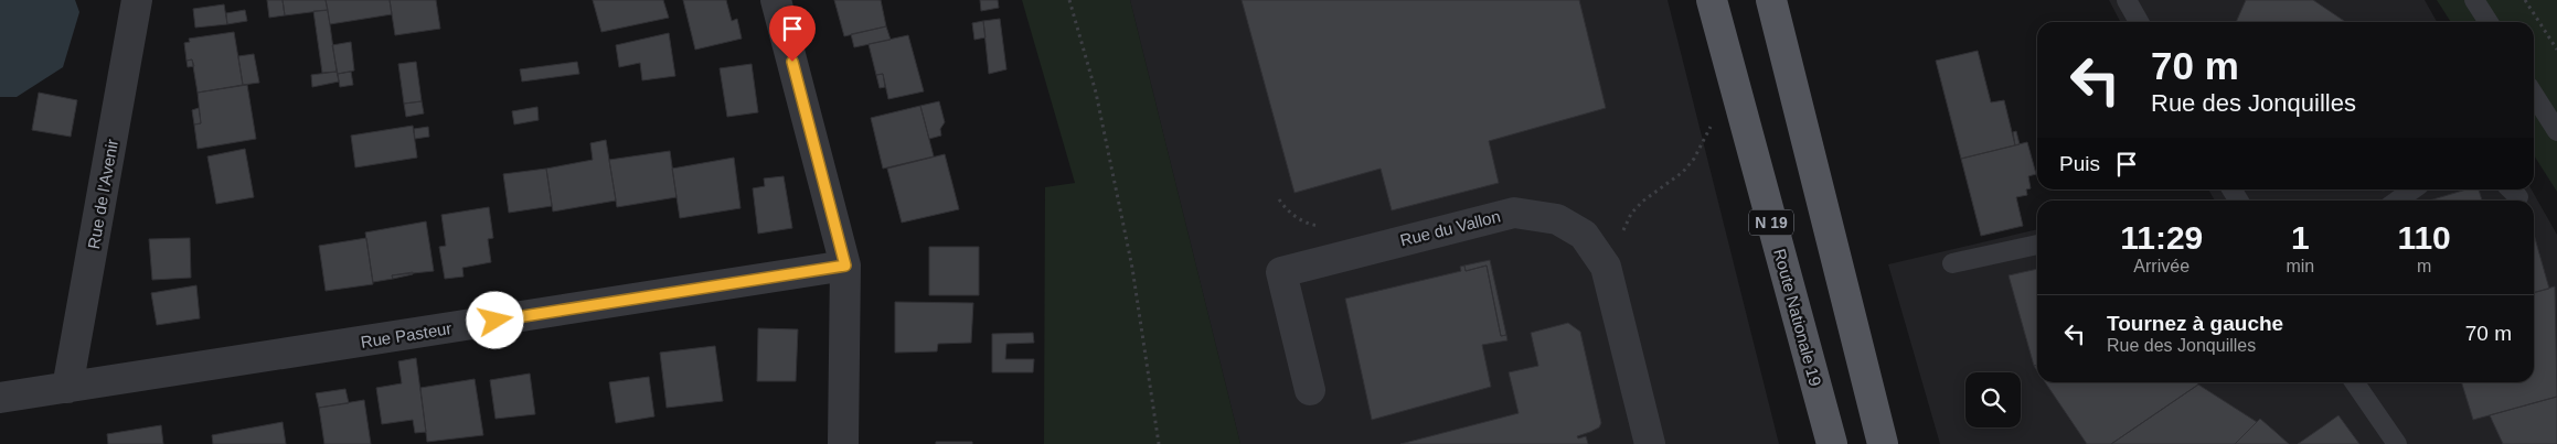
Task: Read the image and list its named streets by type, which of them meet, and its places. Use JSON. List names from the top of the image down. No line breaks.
{"streets":{"main road":["N 19","Route Nationale 19"],"street":["Rue de l'Avenir","Rue du Vallon","Rue Pasteur"]},"crossings":[["Rue de l'Avenir","Rue Pasteur"]],"page":{"turn":["70 m","Rue des Jonquilles"],"then":"Puis","eta":["11:29","Arrivée","1","min","110","m"],"list":[{"name":"Tournez à gauche","note":"Rue des Jonquilles","value":"70 m"}]}}
